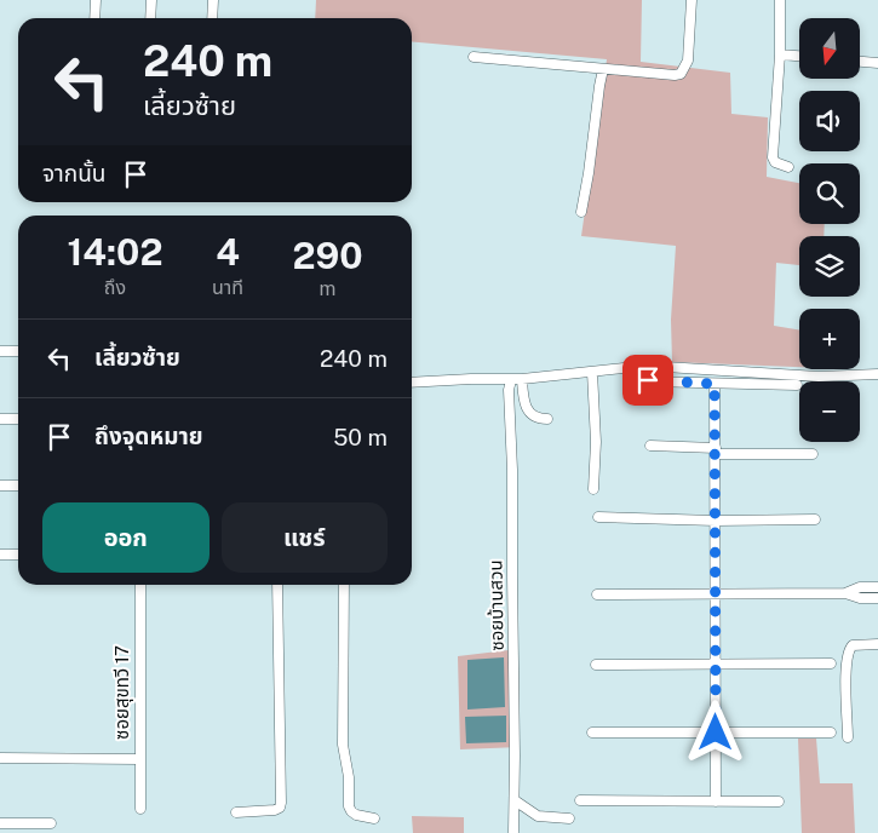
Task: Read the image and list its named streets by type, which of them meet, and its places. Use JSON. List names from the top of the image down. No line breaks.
{"streets":{"street":["ซอยบ้านสวน","ซอยสุขทวี 17"]},"north":"bottom","page":{"map_buttons":["+","−"],"turn":["240 m","เลี้ยวซ้าย"],"then":"จากนั้น","eta":["14:02","ถึง","4","นาที","290","m"],"list":[{"name":"เลี้ยวซ้าย","value":"240 m"},{"name":"ถึงจุดหมาย","value":"50 m"}],"buttons":["ออก","แชร์"]}}
